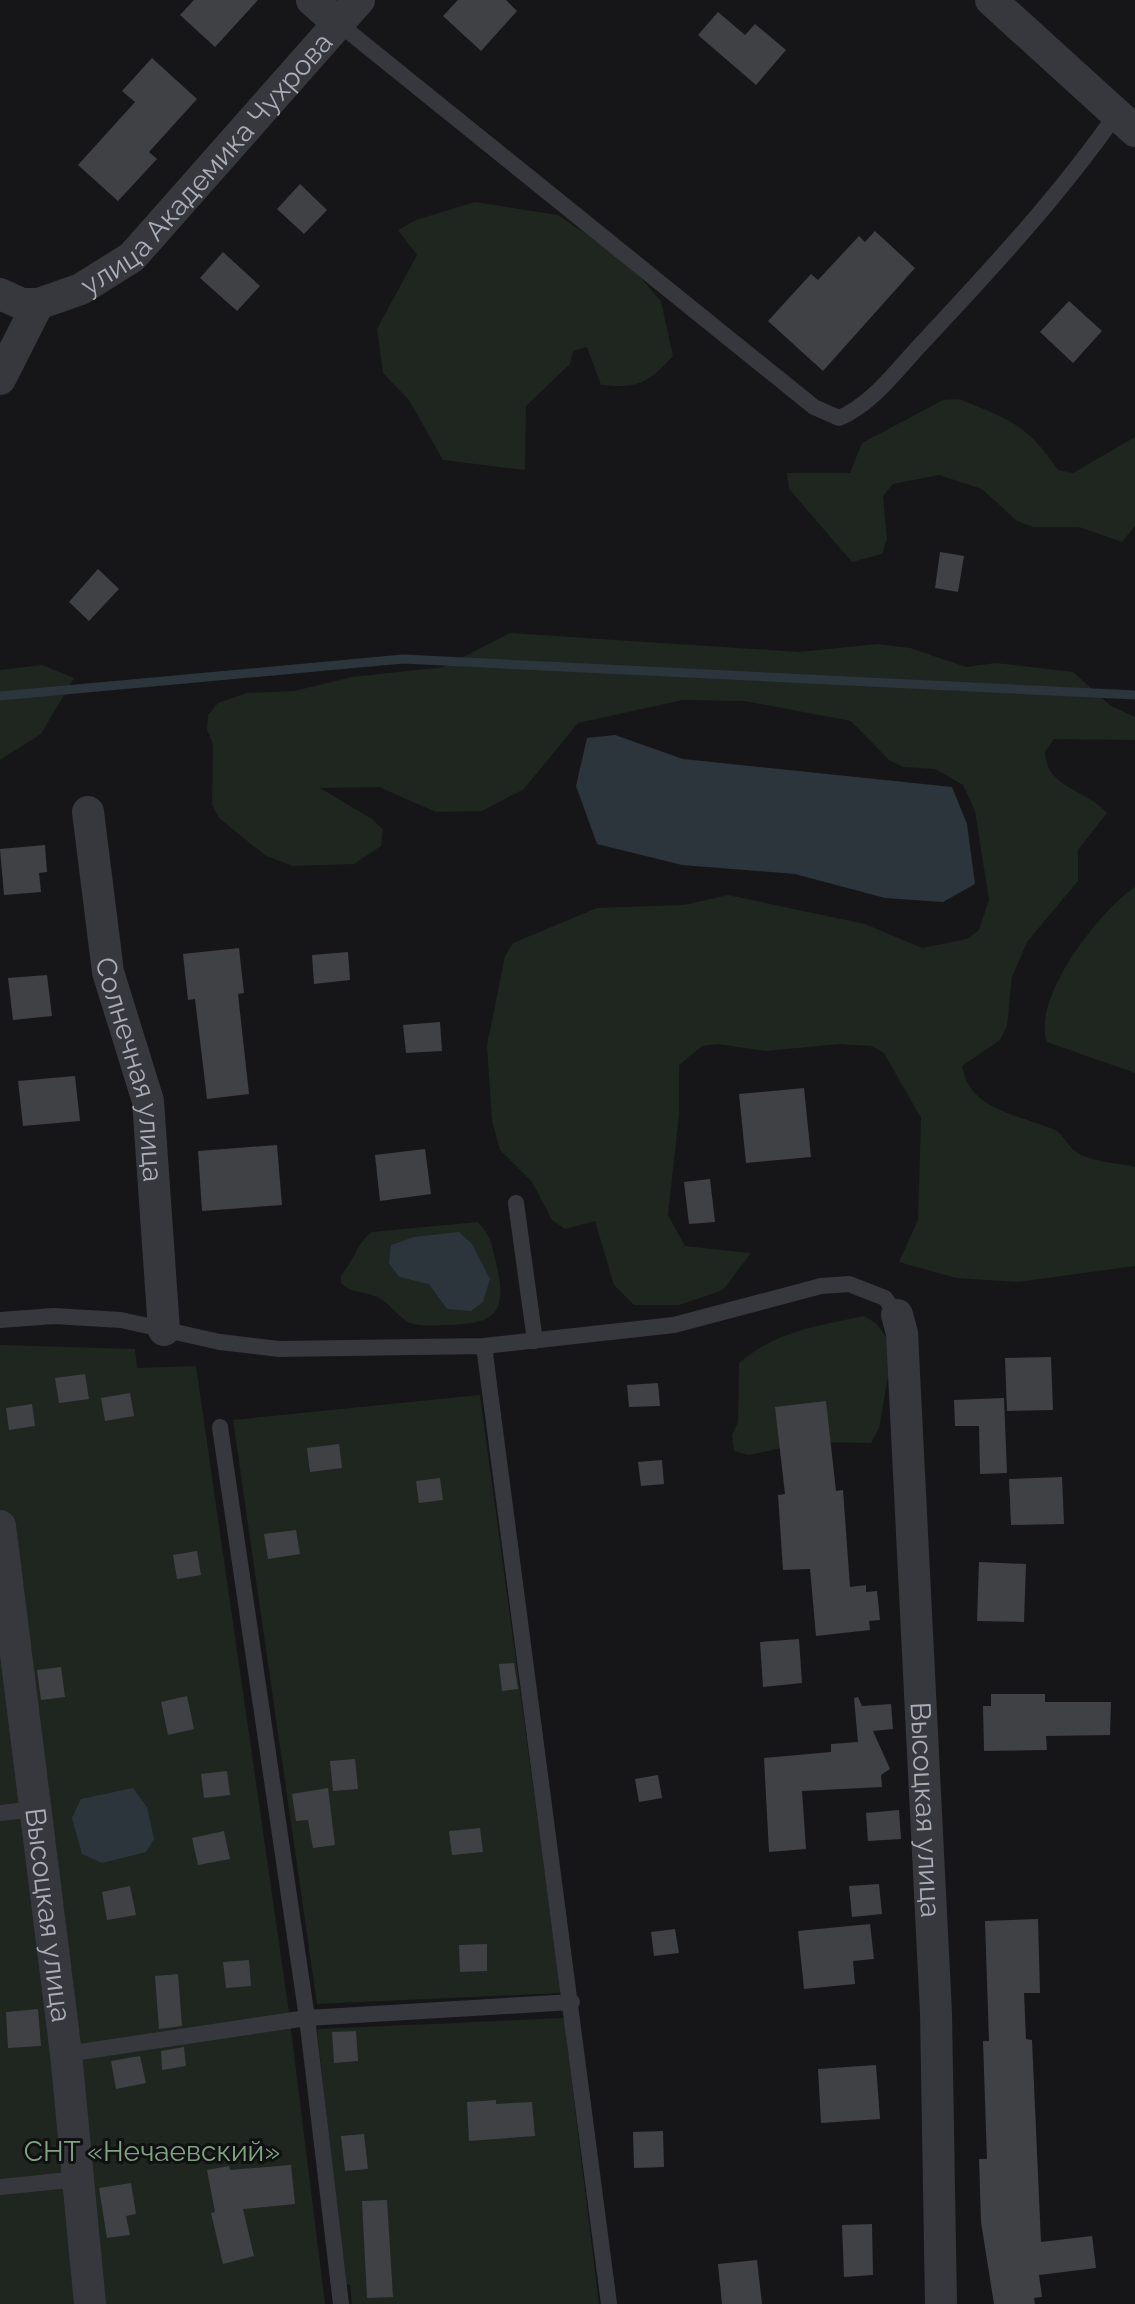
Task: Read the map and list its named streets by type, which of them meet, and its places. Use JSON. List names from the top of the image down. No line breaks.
{"streets":{"street":["улица Академика Чухрова","Солнечная улица","Высоцкая улица"]},"parks":["СНТ «Нечаевский»"]}
